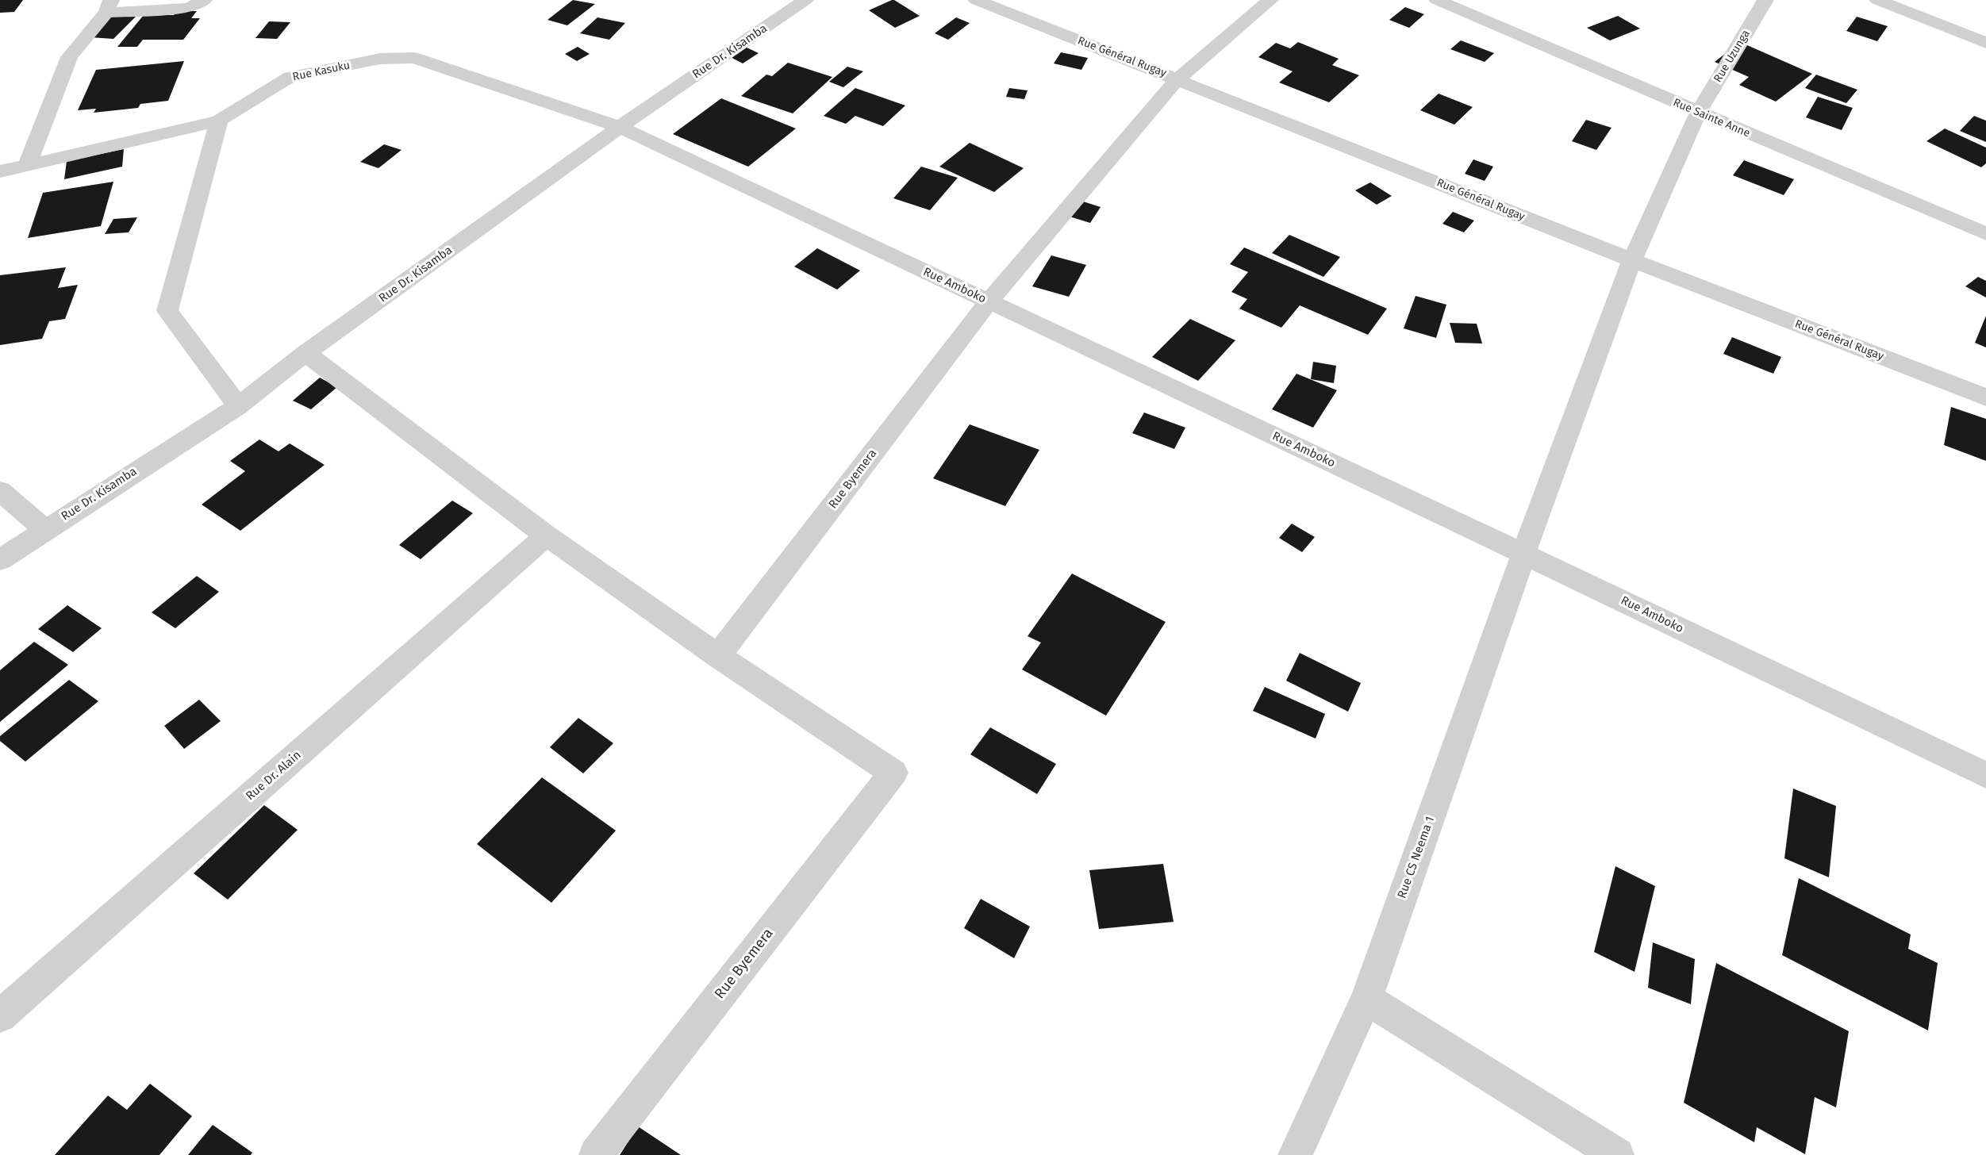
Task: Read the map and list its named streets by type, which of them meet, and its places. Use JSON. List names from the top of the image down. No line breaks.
{"streets":{"street":["Rue Dr. Kisamba","Rue Uzunga","Rue Général Rugay","Rue Kasuku","Rue Sainte Anne","Rue Amboko","Rue Byemera","Rue Dr. Alain","Rue CS Neema 1"]},"crossings":[["Rue Dr. Kisamba","Rue Kasuku"],["Rue Dr. Kisamba","Rue Amboko"],["Rue Uzunga","Rue Général Rugay"],["Rue Uzunga","Rue Sainte Anne"],["Rue Uzunga","Rue CS Neema 1"],["Rue Général Rugay","Rue Byemera"],["Rue Général Rugay","Rue CS Neema 1"],["Rue Kasuku","Rue Amboko"],["Rue Amboko","Rue Byemera"],["Rue Amboko","Rue CS Neema 1"]]}
